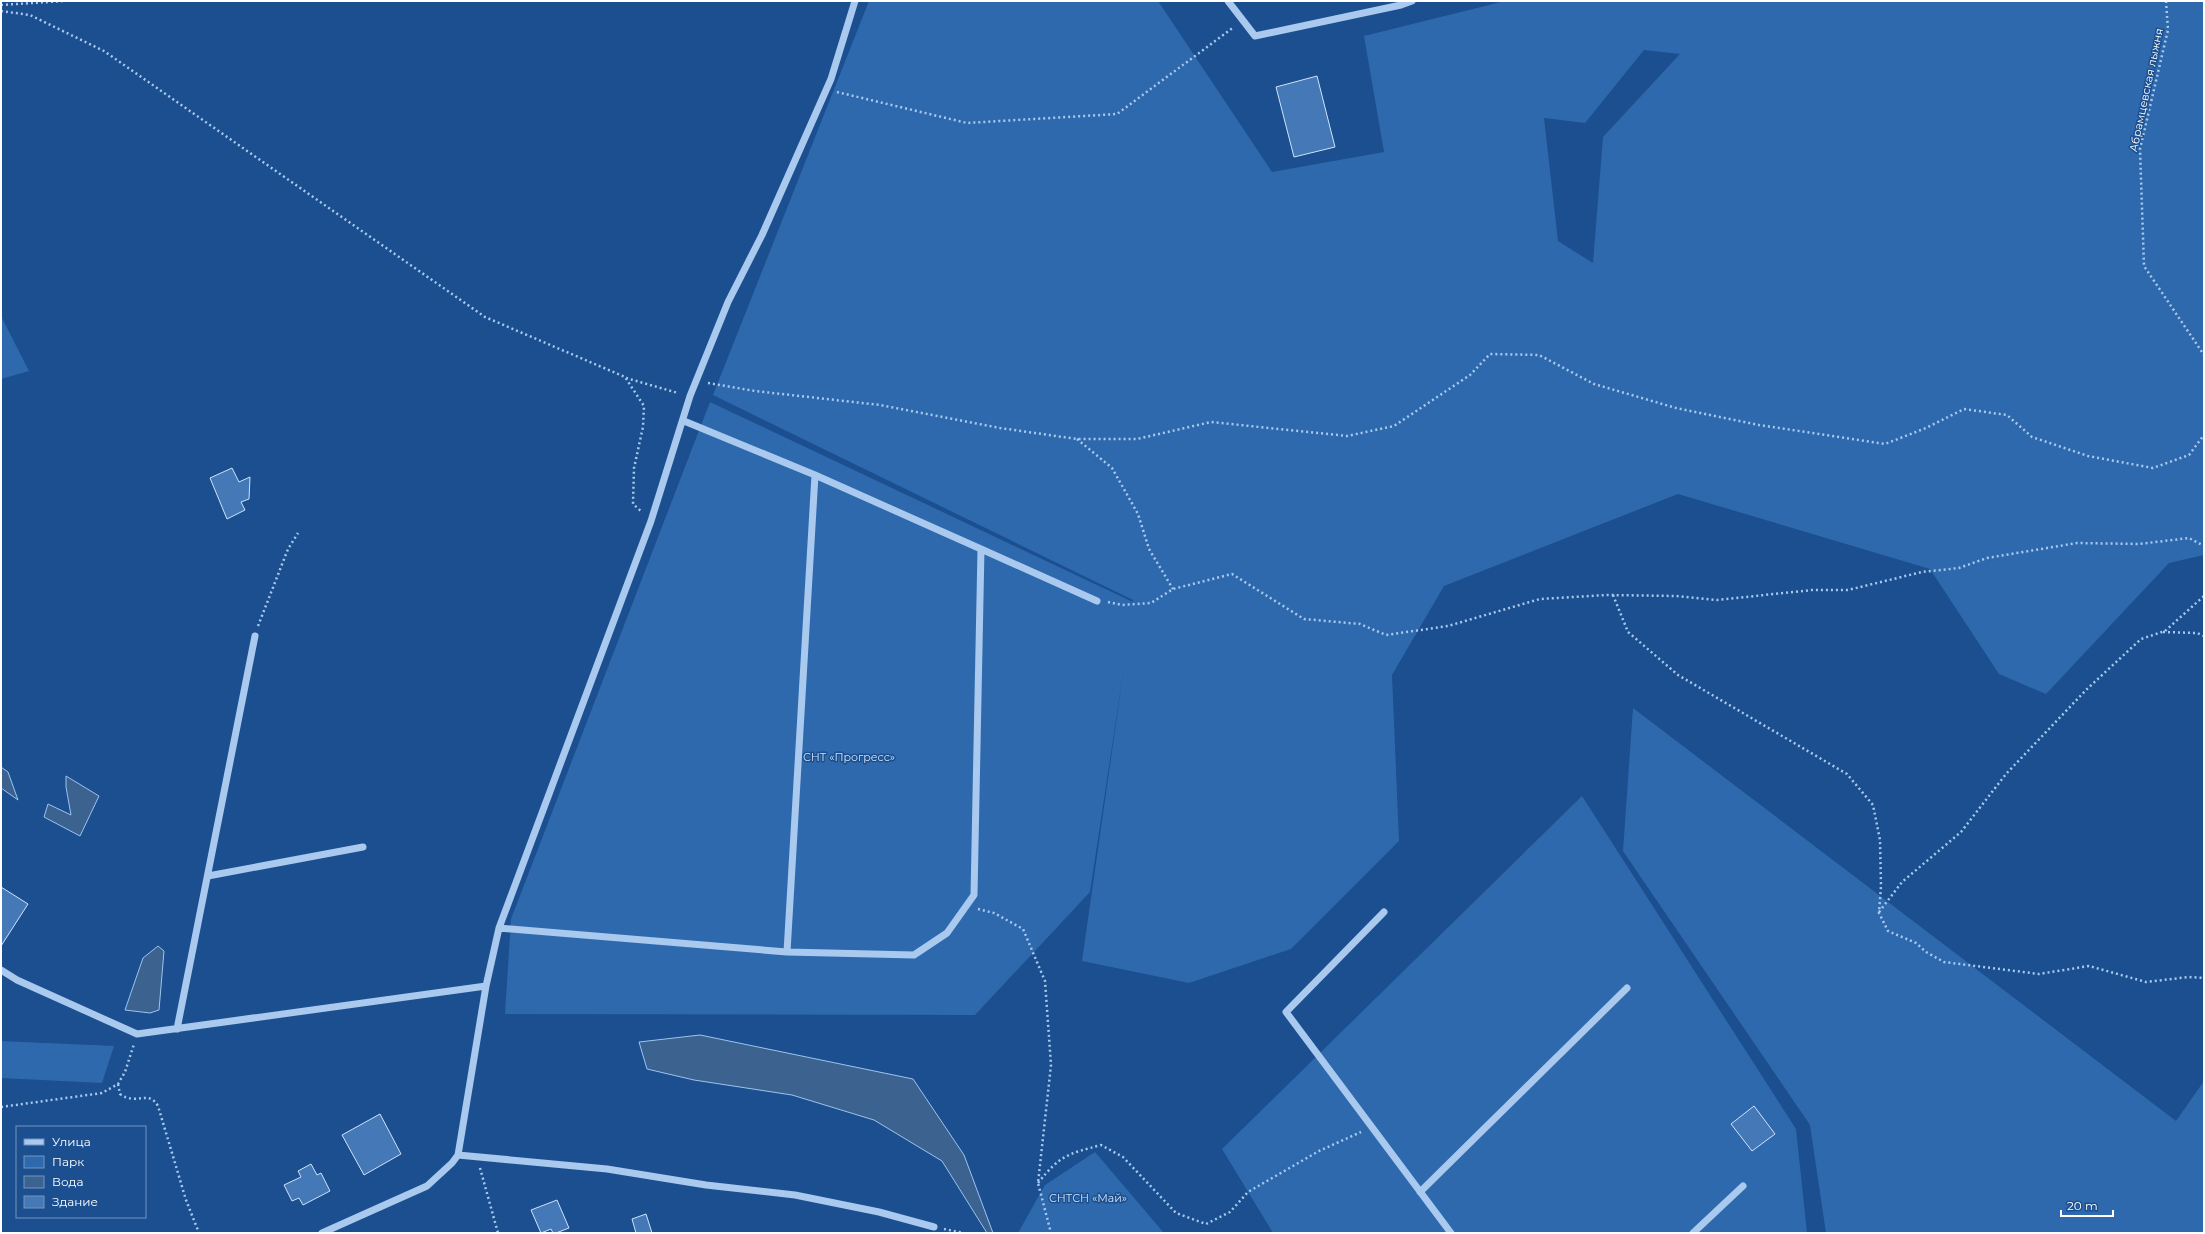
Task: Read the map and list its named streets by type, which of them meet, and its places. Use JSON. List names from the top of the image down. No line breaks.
{"streets":{"path":["Абрамцевская лыжня"]},"parks":["СНТ «Прогресс»","СНТСН «Май»"],"legend":["Улица","Парк","Вода","Здание"],"scale_bar":"20 m"}
